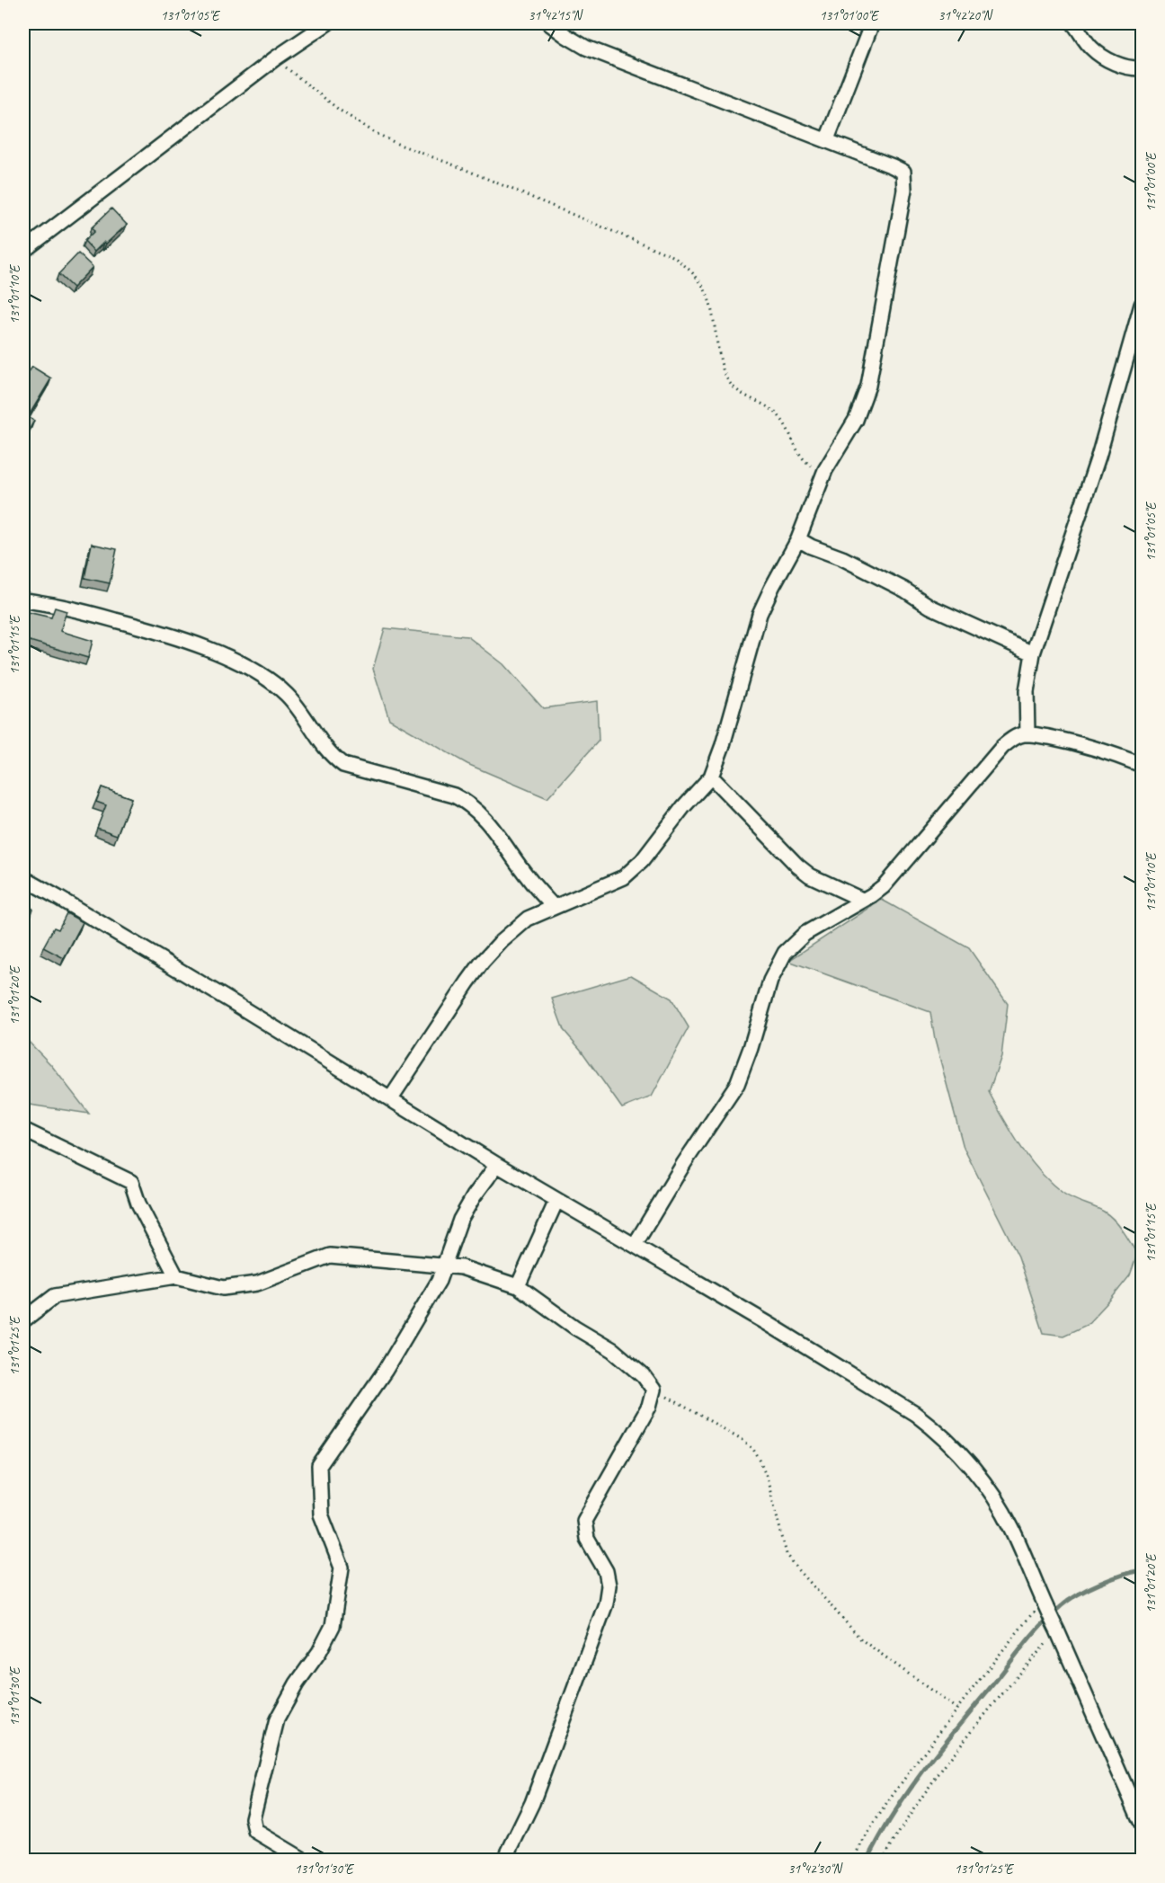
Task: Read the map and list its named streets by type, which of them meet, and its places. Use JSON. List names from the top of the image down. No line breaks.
{"coordinates":["131°01'05\"E","31°42'15\"N","131°01'00\"E","31°42'20\"N","131°01'10\"E","131°01'15\"E","131°01'20\"E","131°01'25\"E","131°01'30\"E","31°42'30\"N"]}
